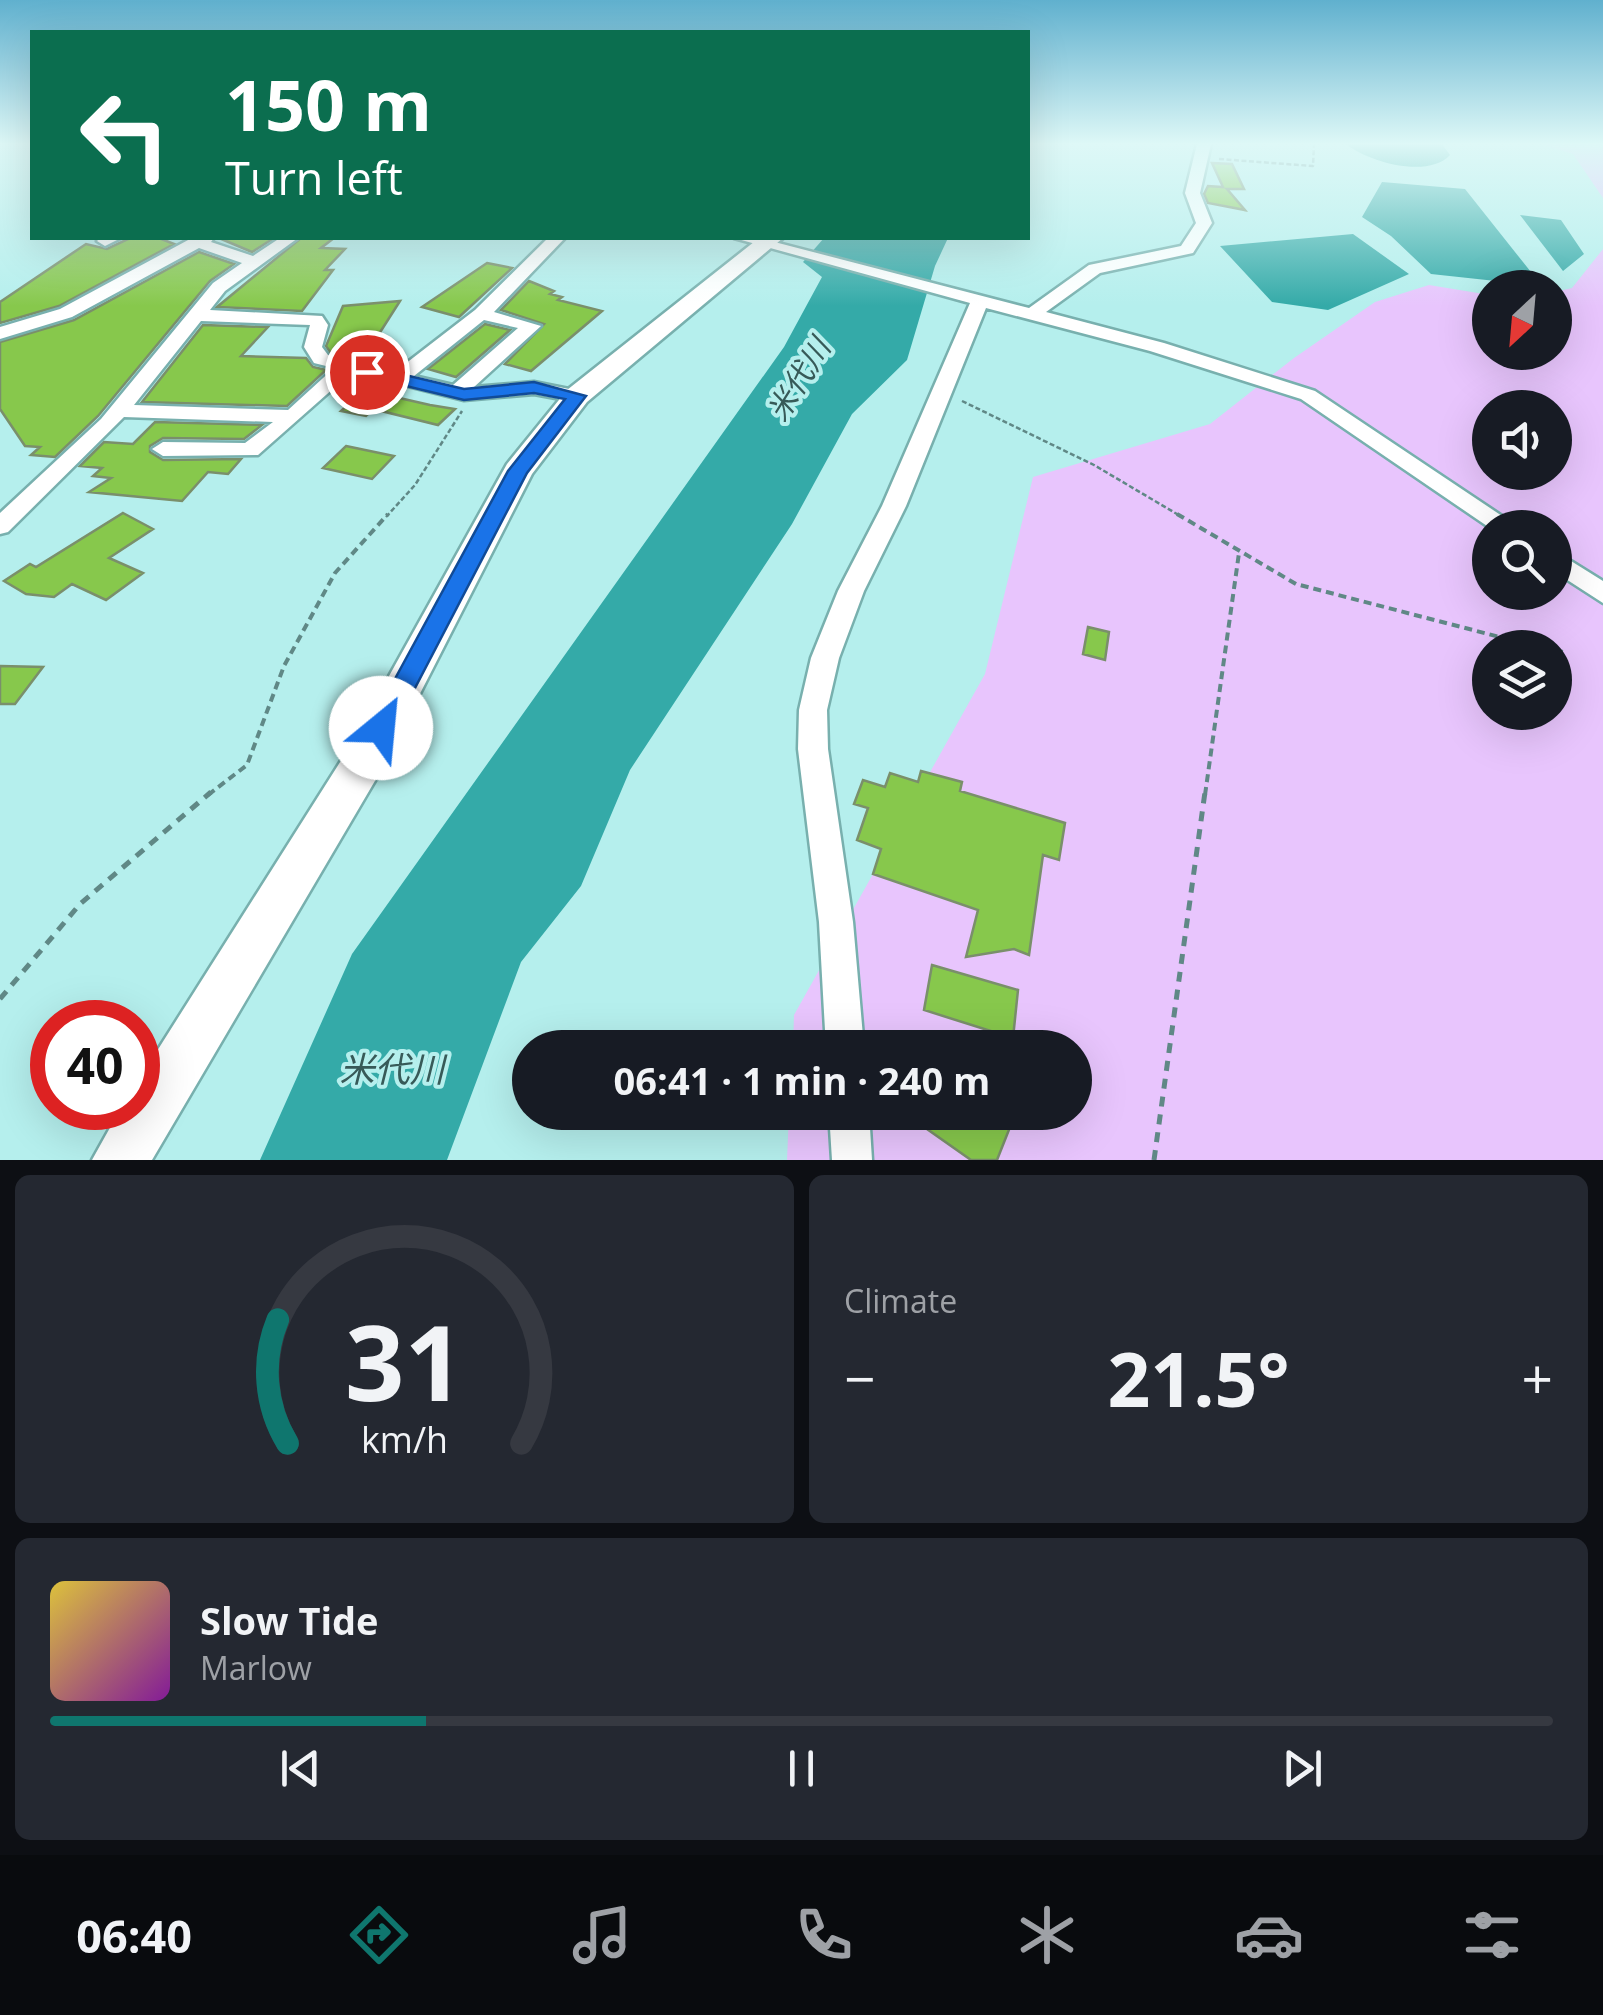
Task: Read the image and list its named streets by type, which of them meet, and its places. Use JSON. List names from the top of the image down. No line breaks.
{"water":["米代川"],"north":"bottom left","page":{"turn":["150 m","Turn left"],"limit":"40","trip":"06:41 · 1 min · 240 m","tile":"Climate","heat":["−","21.5°","+"],"song":["Slow Tide","Marlow"],"tabs":"06:40","gauge":["31","km/h"]}}
